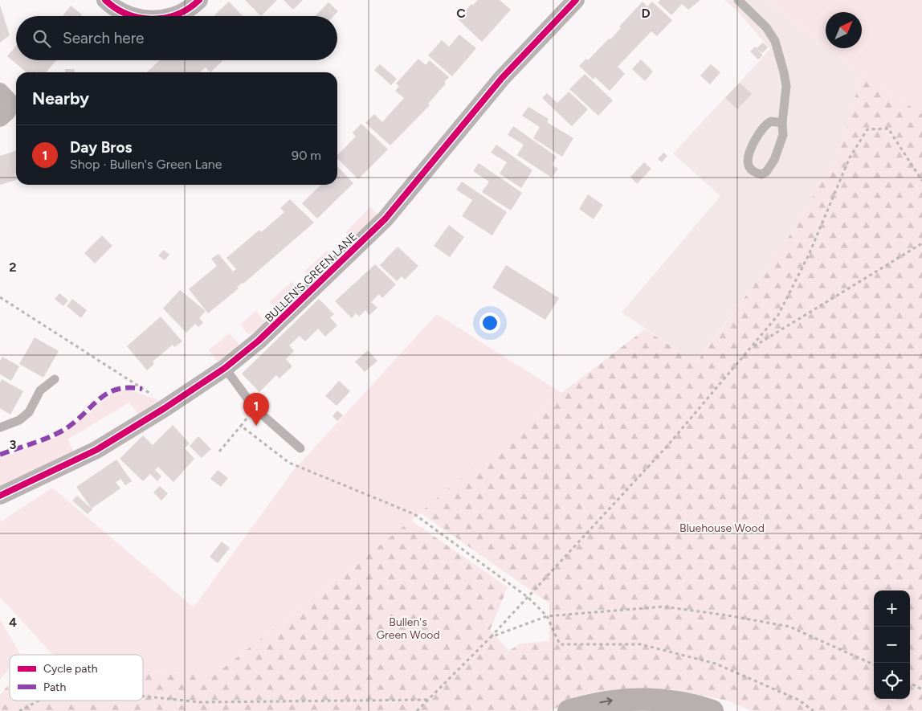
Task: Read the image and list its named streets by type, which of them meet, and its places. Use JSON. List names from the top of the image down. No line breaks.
{"streets":{"street":["BULLEN'S GREEN LANE"]},"parks":["Bluehouse Wood","Bullen's Green Wood"],"legend":["Cycle path","Path"],"north":"top right","page":{"search":"Search here","heading":"Nearby","list":[{"mark":"1","name":"Day Bros","note":"Shop · Bullen's Green Lane","value":"90 m"}],"pins":"1","map_buttons":["+","−"]},"grid":{"columns":["C","D"],"rows":["2","3","4"]}}
